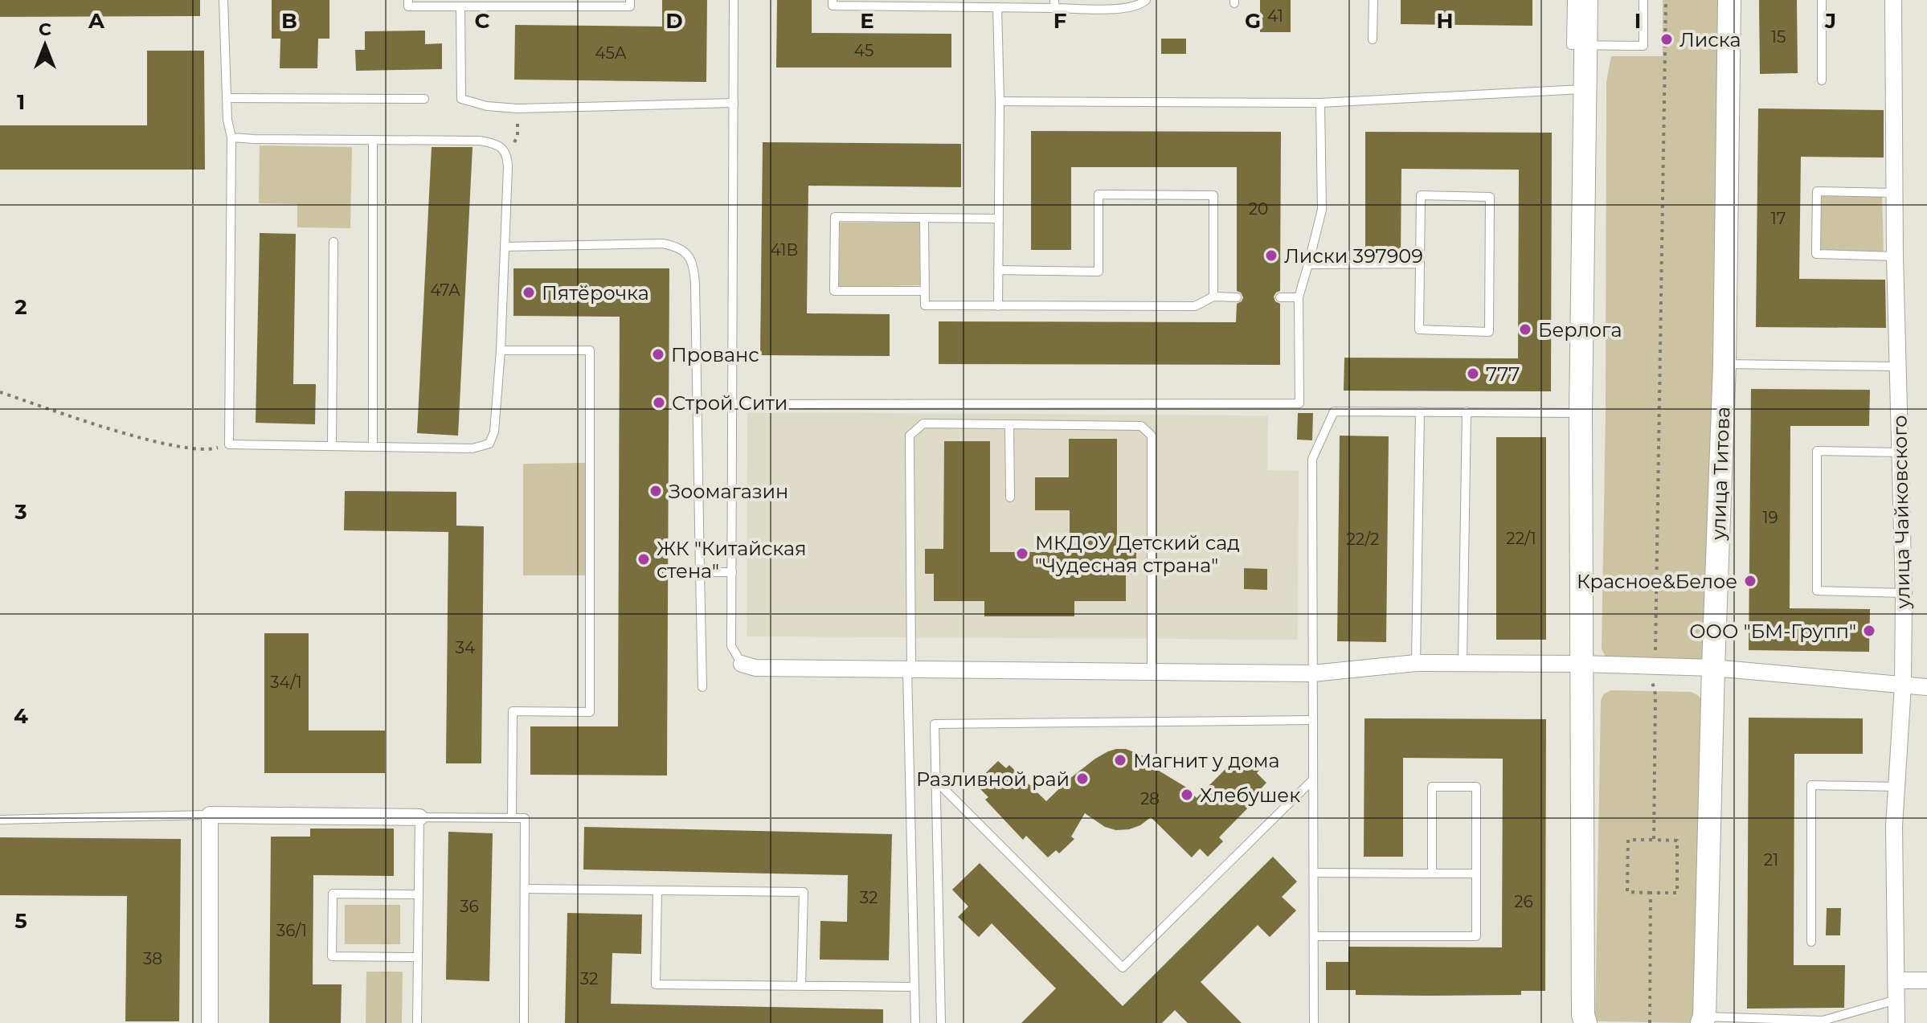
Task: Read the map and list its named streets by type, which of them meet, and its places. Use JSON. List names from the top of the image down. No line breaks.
{"streets":{"street":["улица Титова","улица Чайковского"]},"places":["Лиска","Лиски 397909","Пятёрочка","Берлога","Прованс","777","Строй Сити","Зоомагазин","МКДОУ Детский сад \"Чудесная страна\"","ЖК \"Китайская стена\"","Красное&Белое","ООО \"БМ-Групп\"","Магнит у дома","Разливной рай","Хлебушек"],"house_numbers":["41","15","45","45А","20","17","41В","47А","19","22/1","22/2","34","34/1","28","21","32","26","36","36/1","38","32"],"north":"top","grid":{"columns":["A","B","C","D","E","F","G","H","I","J"],"rows":["1","2","3","4","5"]}}
